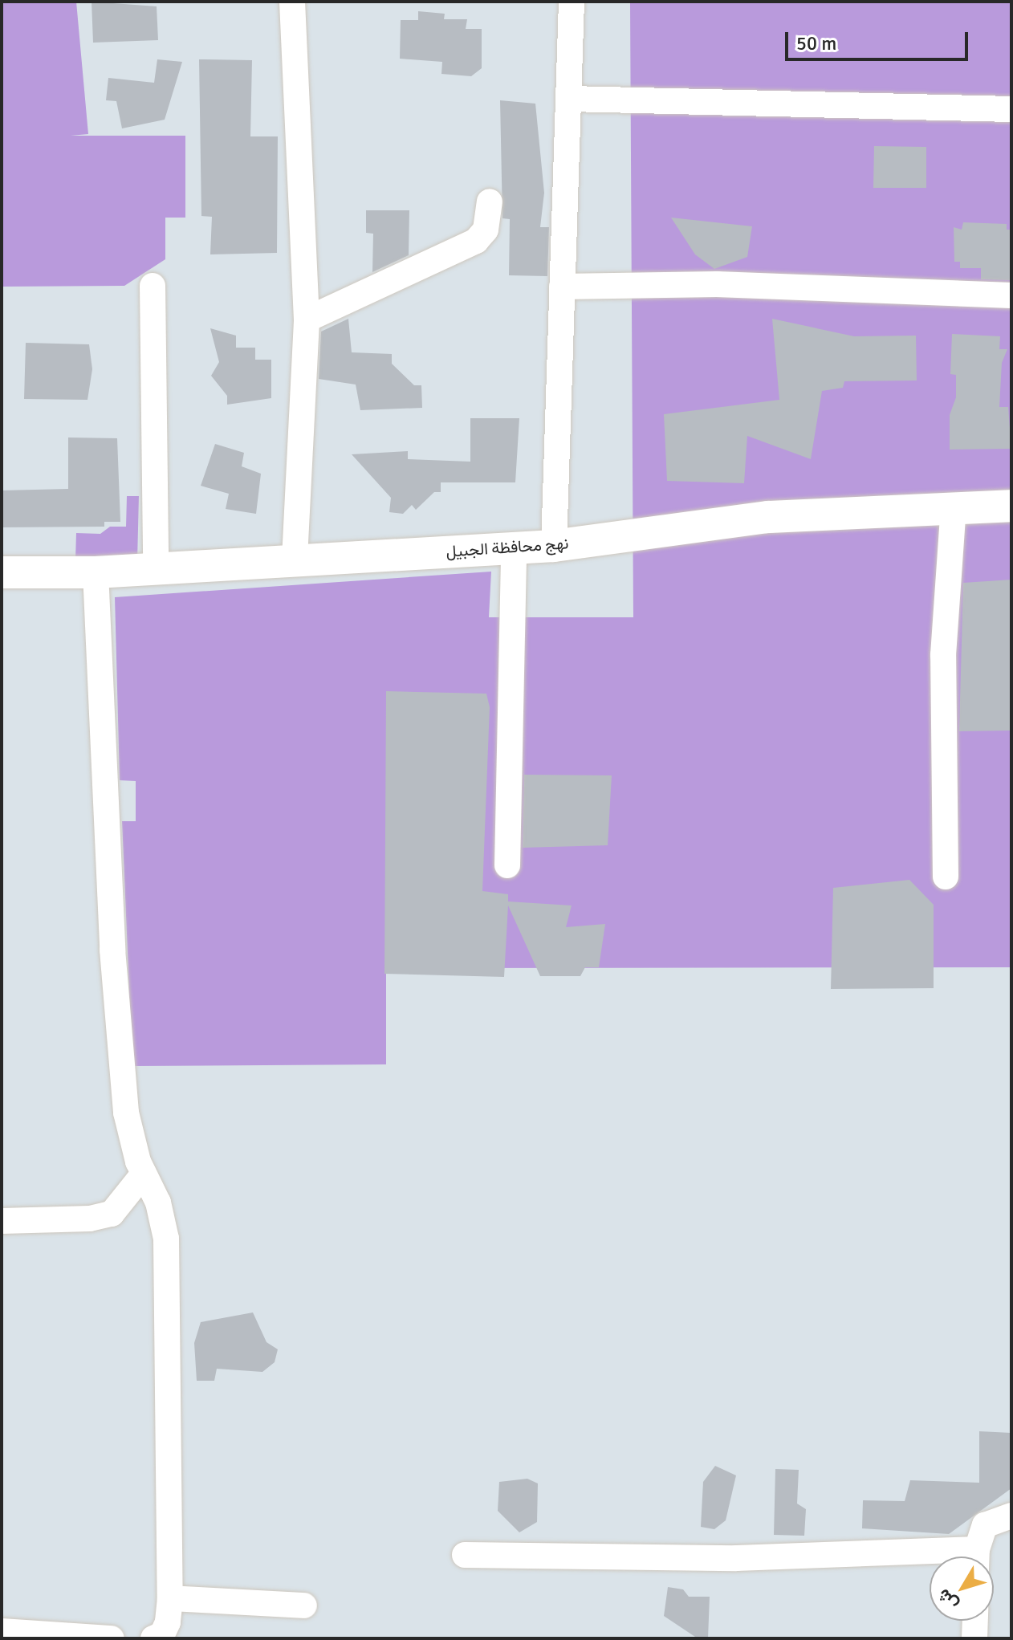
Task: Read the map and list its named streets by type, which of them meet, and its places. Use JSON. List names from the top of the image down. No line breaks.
{"streets":{"street":["نهج محافظة الجبيل"]},"scale_bar":"50 m","north":"bottom left"}
